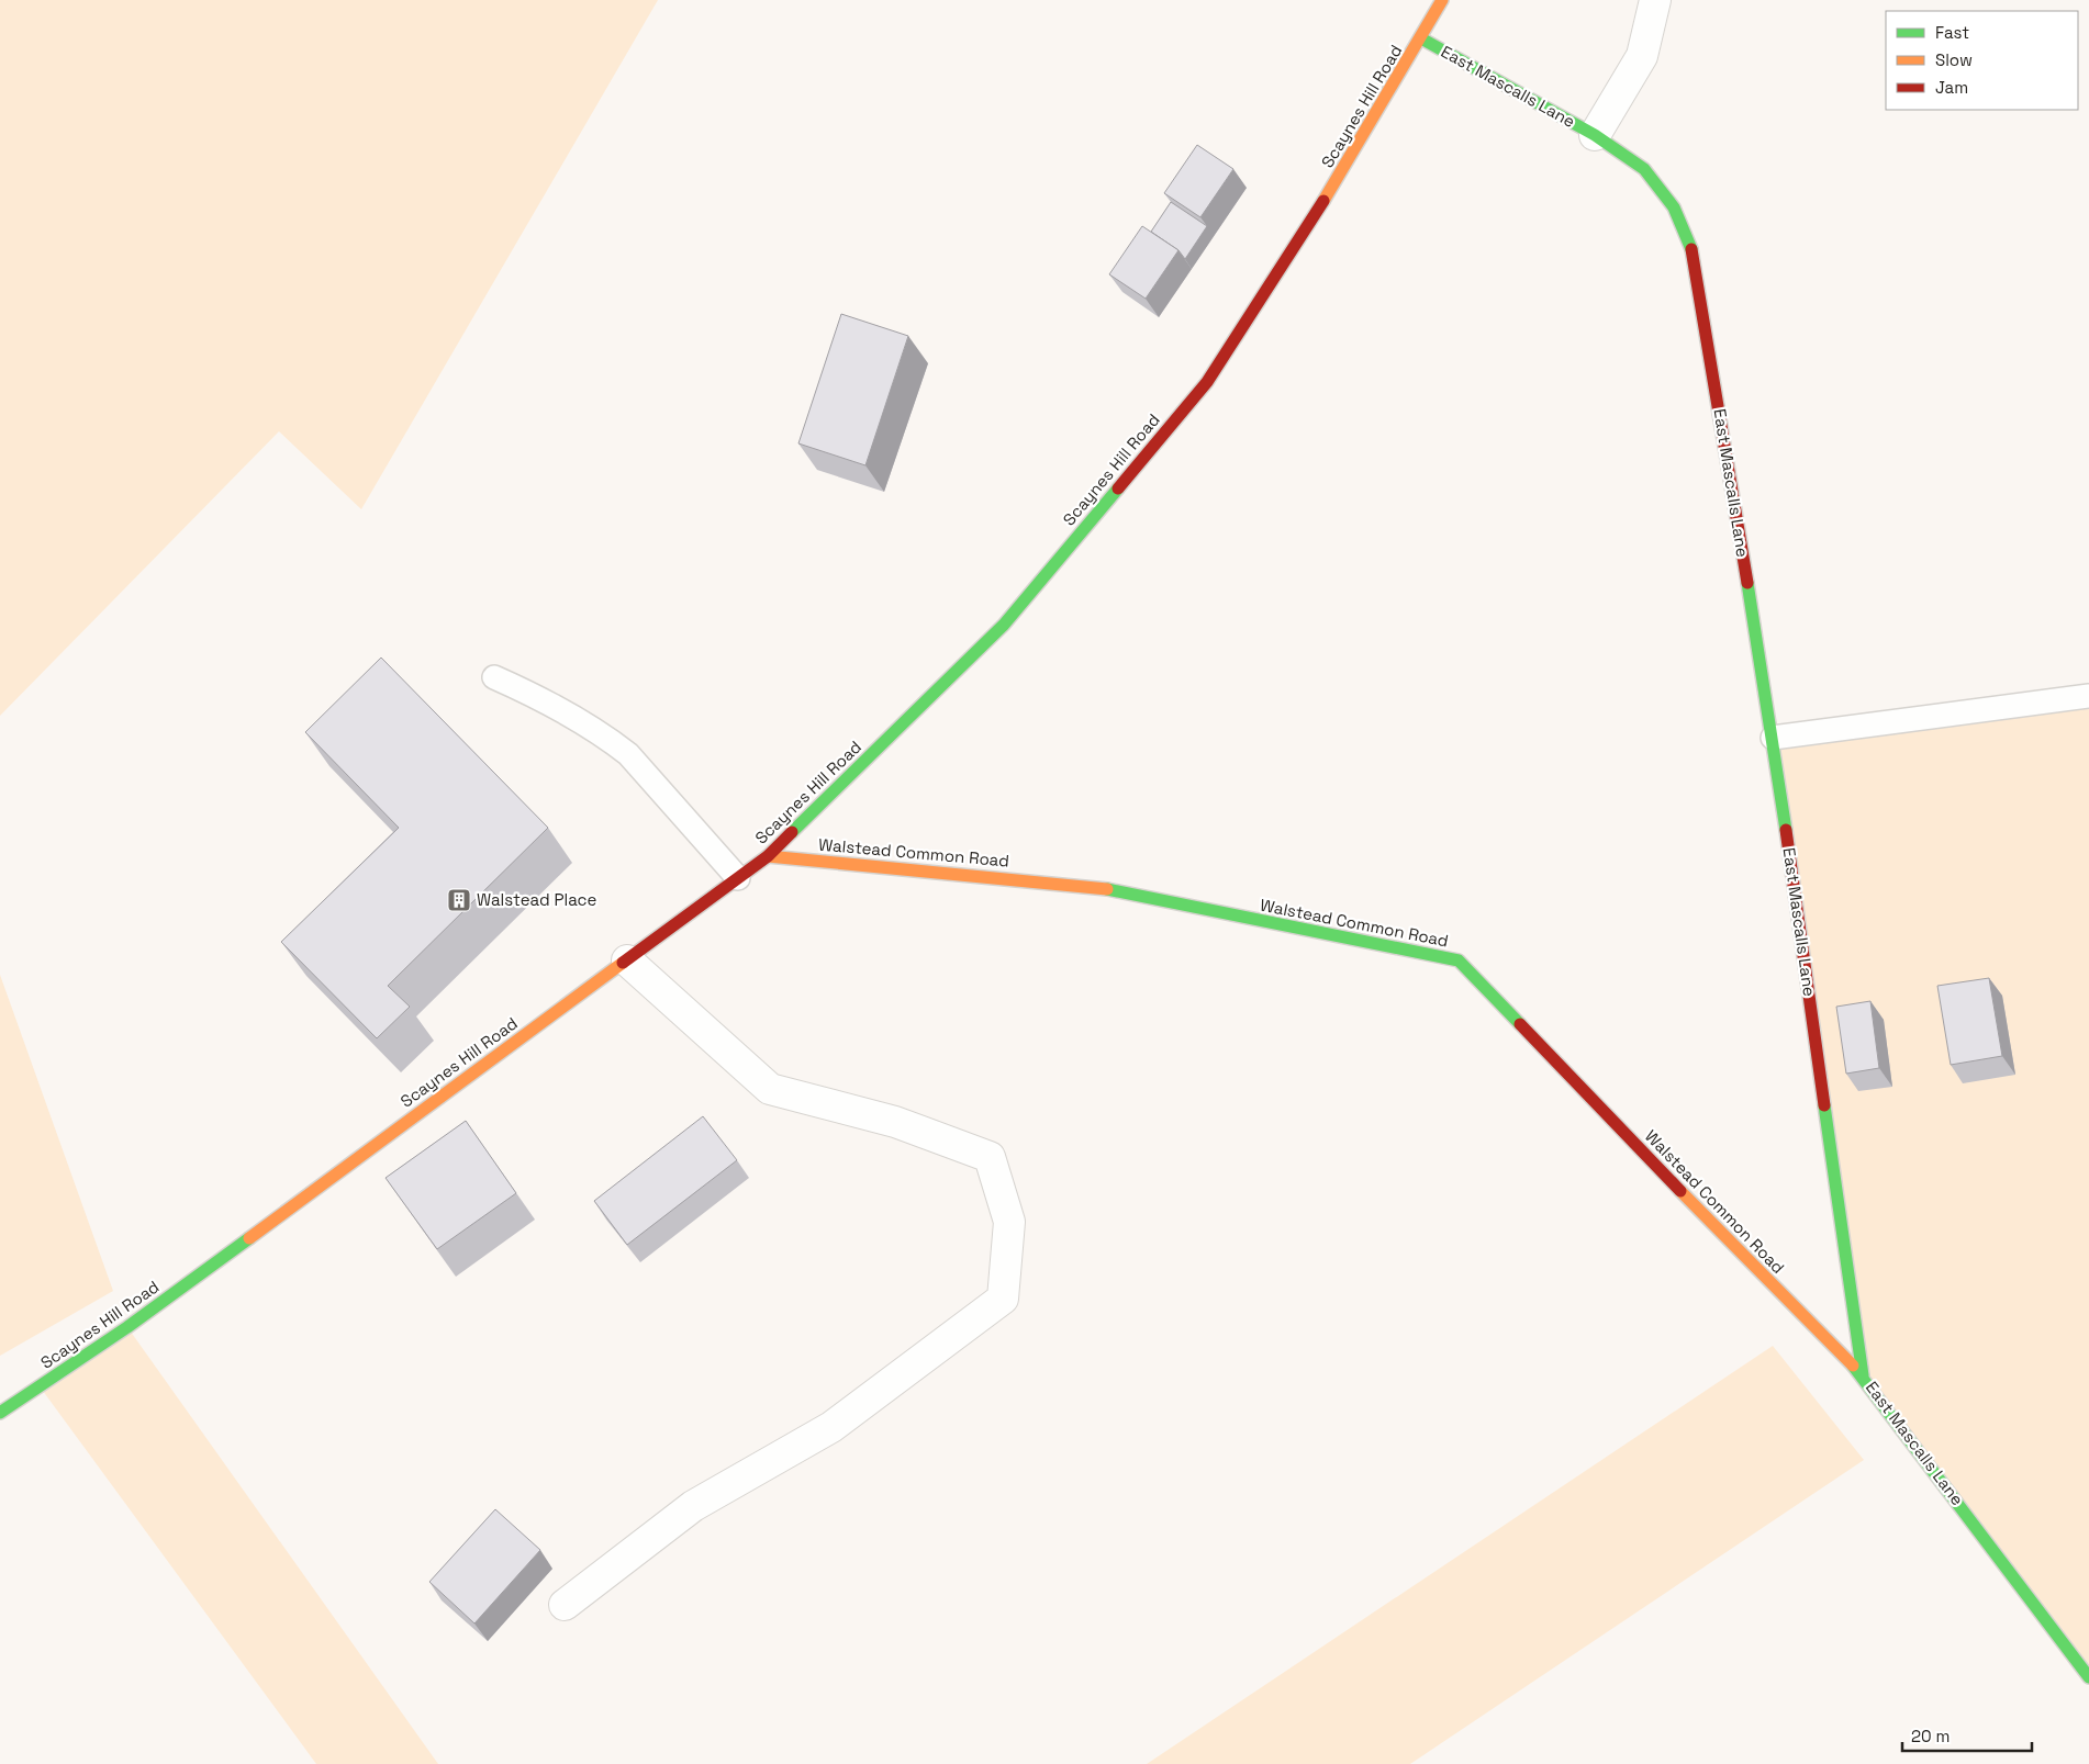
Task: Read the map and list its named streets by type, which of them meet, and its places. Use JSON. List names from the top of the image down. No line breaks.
{"streets":{"street":["East Mascalls Lane","Scaynes Hill Road","Walstead Common Road"]},"crossings":[["East Mascalls Lane","Scaynes Hill Road"],["East Mascalls Lane","Walstead Common Road"],["Scaynes Hill Road","Walstead Common Road"]],"places":{"building":["Walstead Place"]},"legend":["Fast","Slow","Jam"],"scale_bar":"20 m"}
